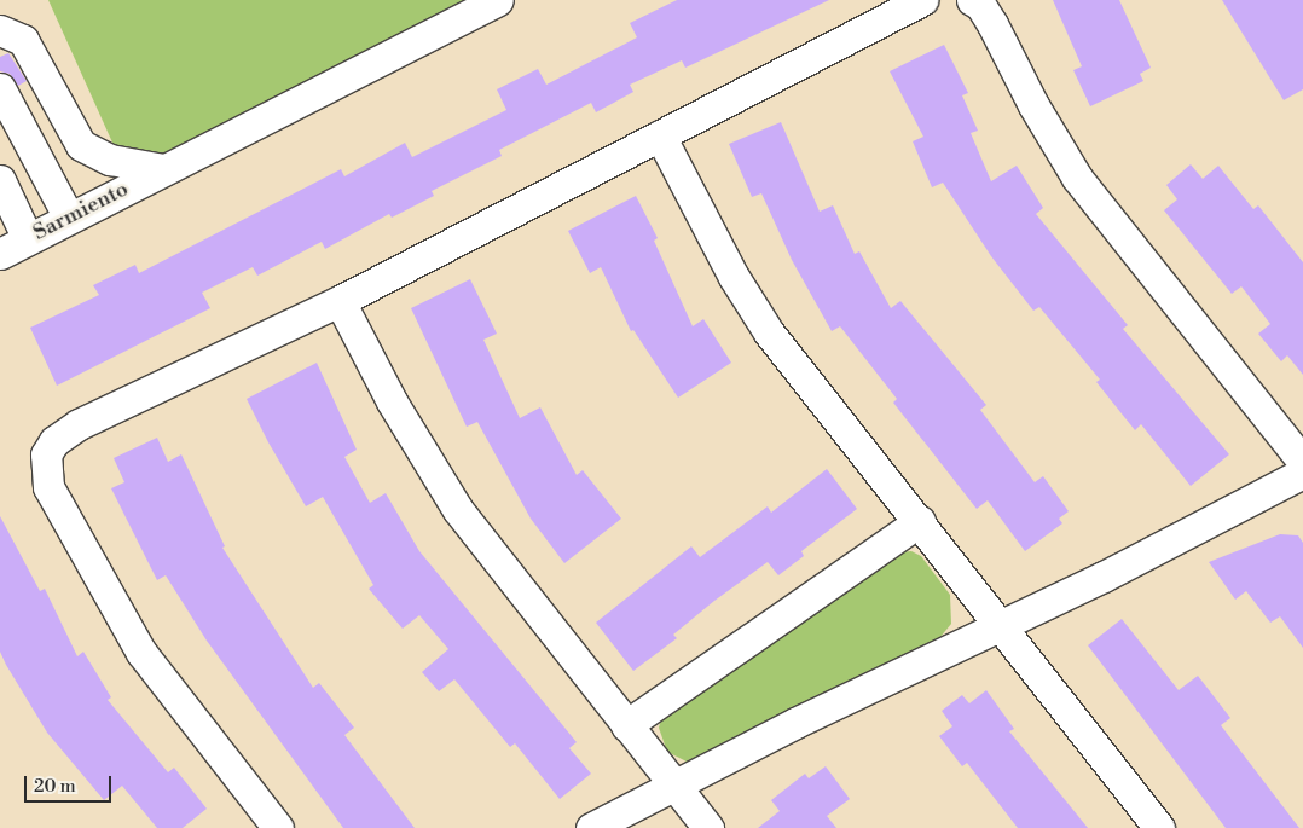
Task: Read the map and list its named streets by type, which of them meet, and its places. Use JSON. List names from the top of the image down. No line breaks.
{"streets":{"street":["Sarmiento"]},"scale_bar":"20 m"}
